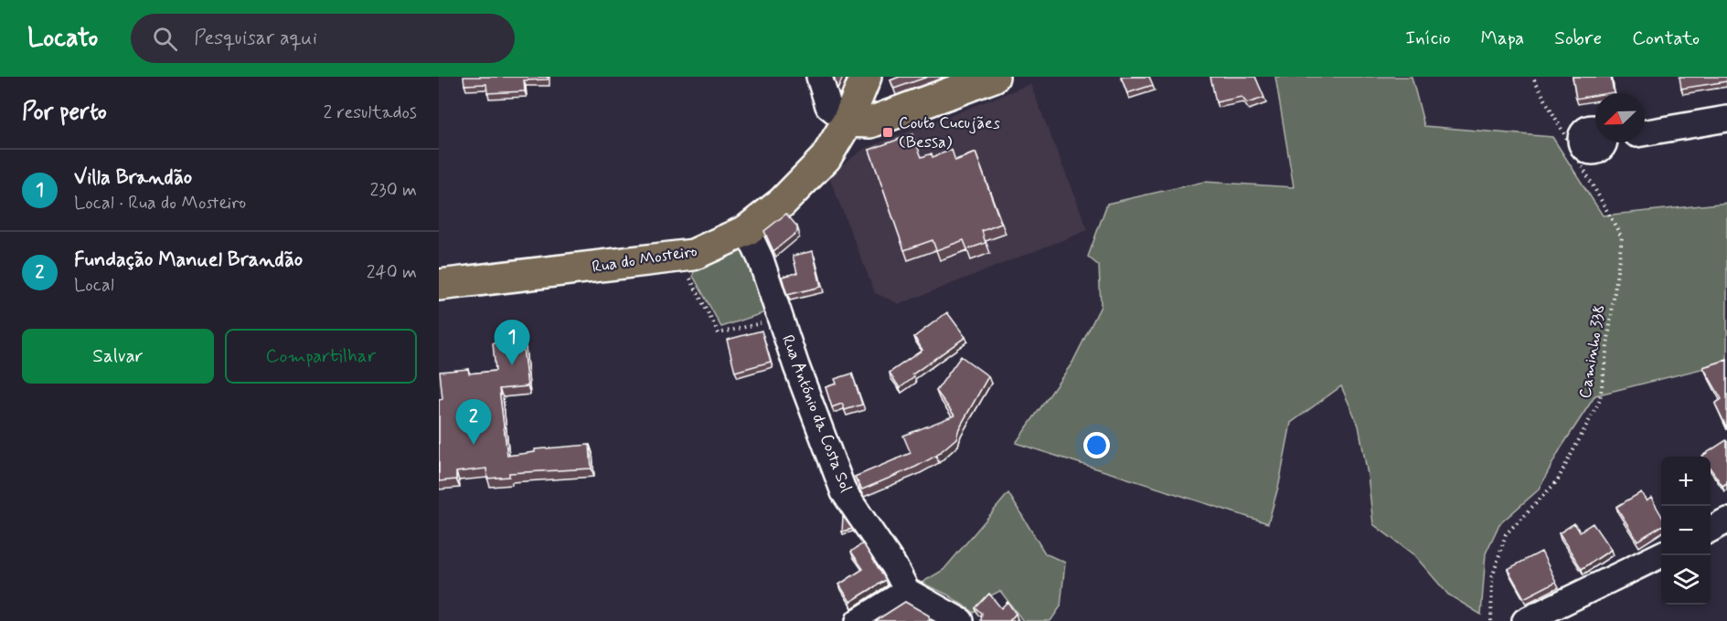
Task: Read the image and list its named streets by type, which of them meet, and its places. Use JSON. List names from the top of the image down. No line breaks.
{"streets":{"main road":["Rua do Mosteiro"],"street":["Rua António da Costa Sol"],"path":["Caminho 338"]},"crossings":[["Rua do Mosteiro","Rua António da Costa Sol"]],"places":{"transit":["Couto Cucujães (Bessa)"]},"north":"bottom left","page":{"header":"Locato","search":"Pesquisar aqui","nav":["Início","Mapa","Sobre","Contato"],"heading":["Por perto","2 resultados"],"list":[{"mark":"1","name":"Villa Brandão","note":"Local · Rua do Mosteiro","value":"230 m"},{"mark":"2","name":"Fundação Manuel Brandão","note":"Local","value":"240 m"}],"buttons":["Salvar","Compartilhar"],"pins":["1","2"],"map_buttons":["+","−"]}}
